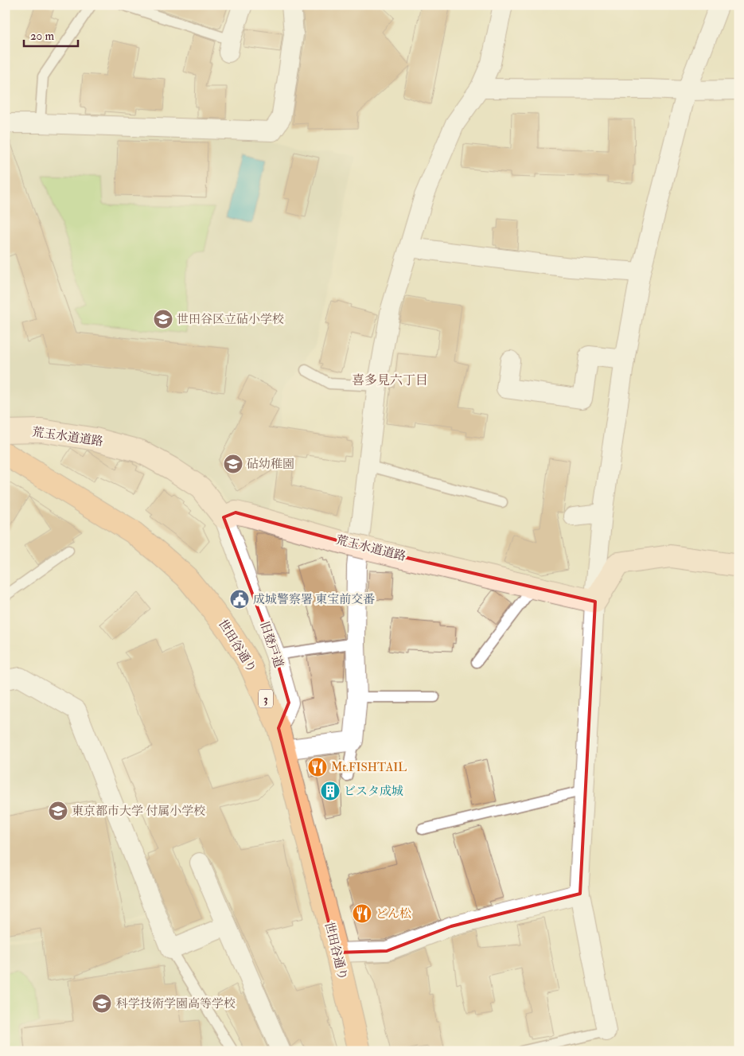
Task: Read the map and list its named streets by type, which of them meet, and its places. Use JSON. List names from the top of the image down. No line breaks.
{"streets":{"main road":["荒玉水道道路","世田谷通り","3"],"street":["旧登戸道"]},"crossings":[["荒玉水道道路","旧登戸道"],["旧登戸道","世田谷通り"]],"districts":["喜多見六丁目"],"places":{"school or university":["世田谷区立砧小学校","砧幼稚園","東京都市大学 付属小学校","科学技術学園高等学校"],"public building":["成城警察署 東宝前交番"],"restaurant":["Mt.FISHTAIL","どん松"],"building":["ビスタ成城"]},"scale_bar":"20 m"}
